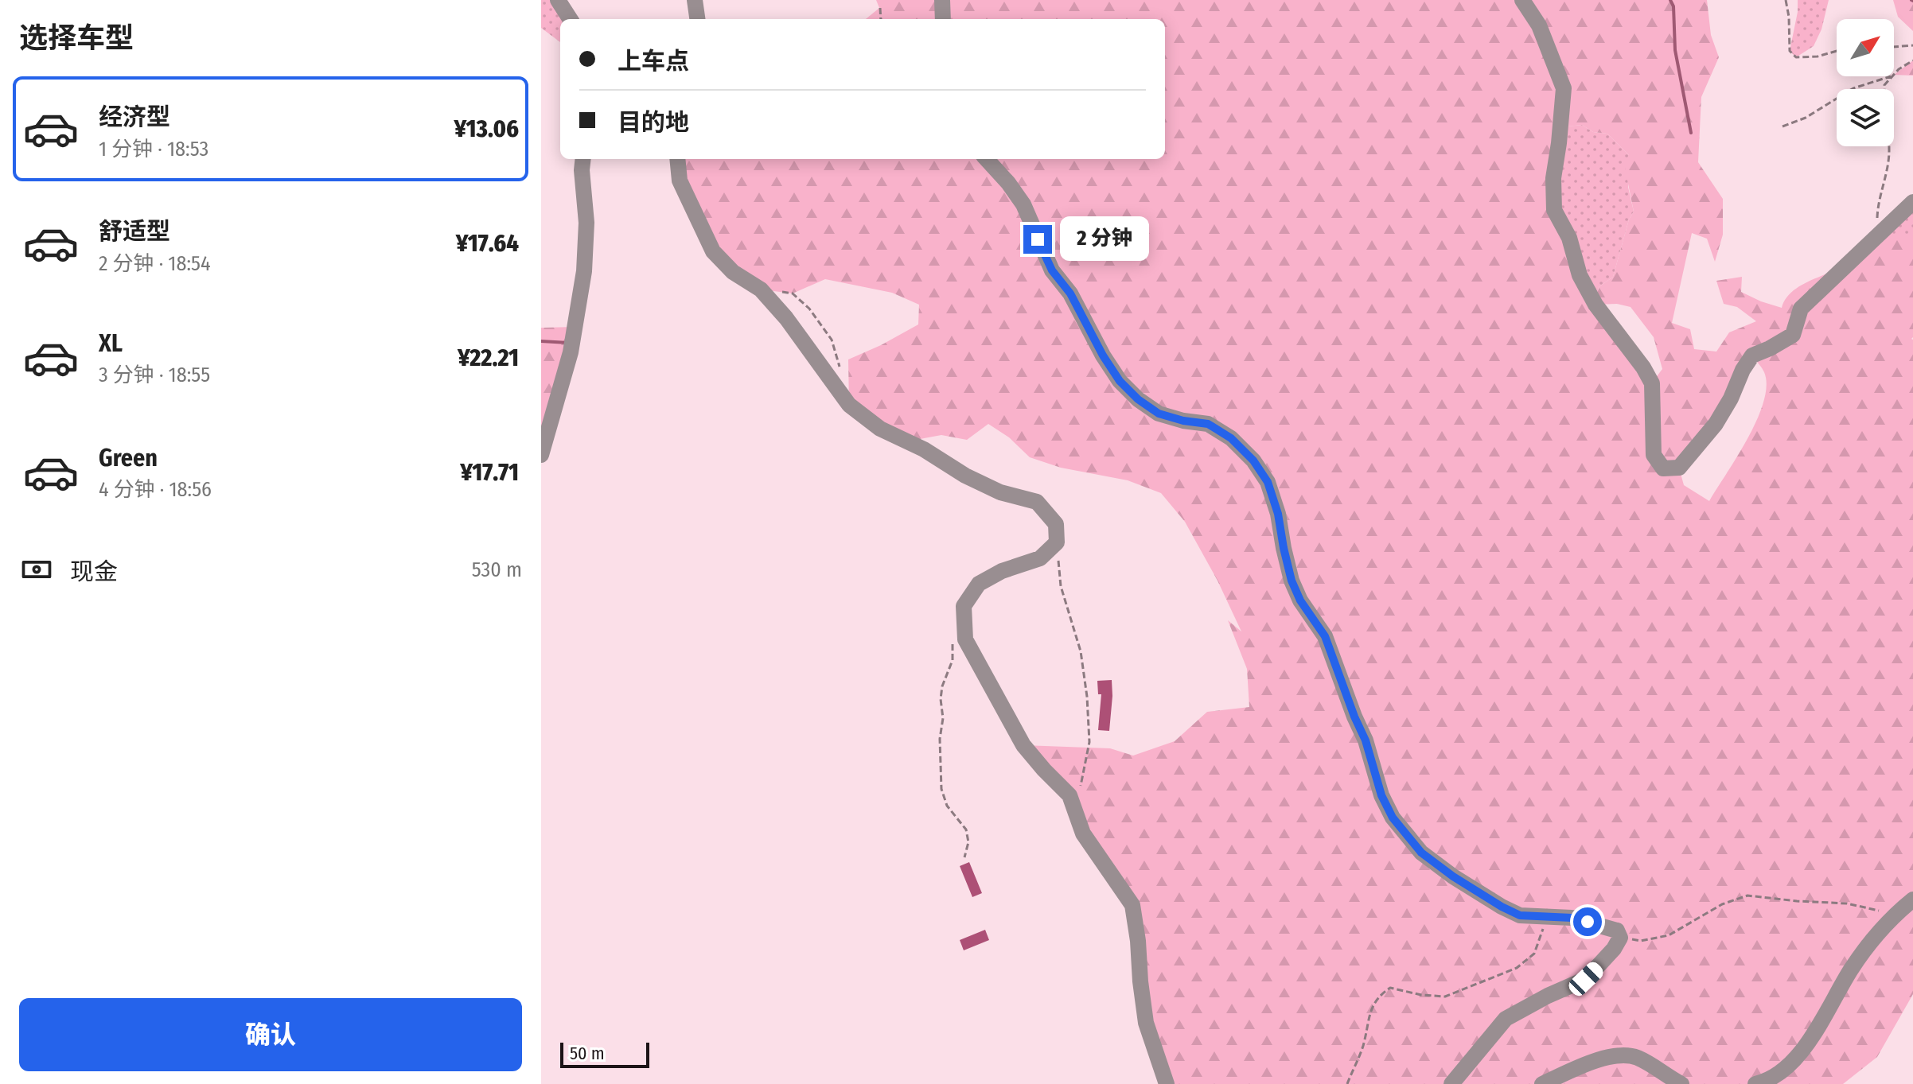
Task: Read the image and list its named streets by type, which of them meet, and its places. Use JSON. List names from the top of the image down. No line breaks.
{"scale_bar":"50 m","north":"top right","page":{"heading":"选择车型","banner":["上车点","目的地"],"list":[{"name":"经济型","note":"1 分钟 · 18:53","value":"¥13.06"},{"name":"舒适型","note":"2 分钟 · 18:54","value":"¥17.64"},{"name":"XL","note":"3 分钟 · 18:55","value":"¥22.21"},{"name":"Green","note":"4 分钟 · 18:56","value":"¥17.71"}],"bubble":"2 分钟","pay":["现金","530 m"],"buttons":"确认","scale":"50 m"}}
